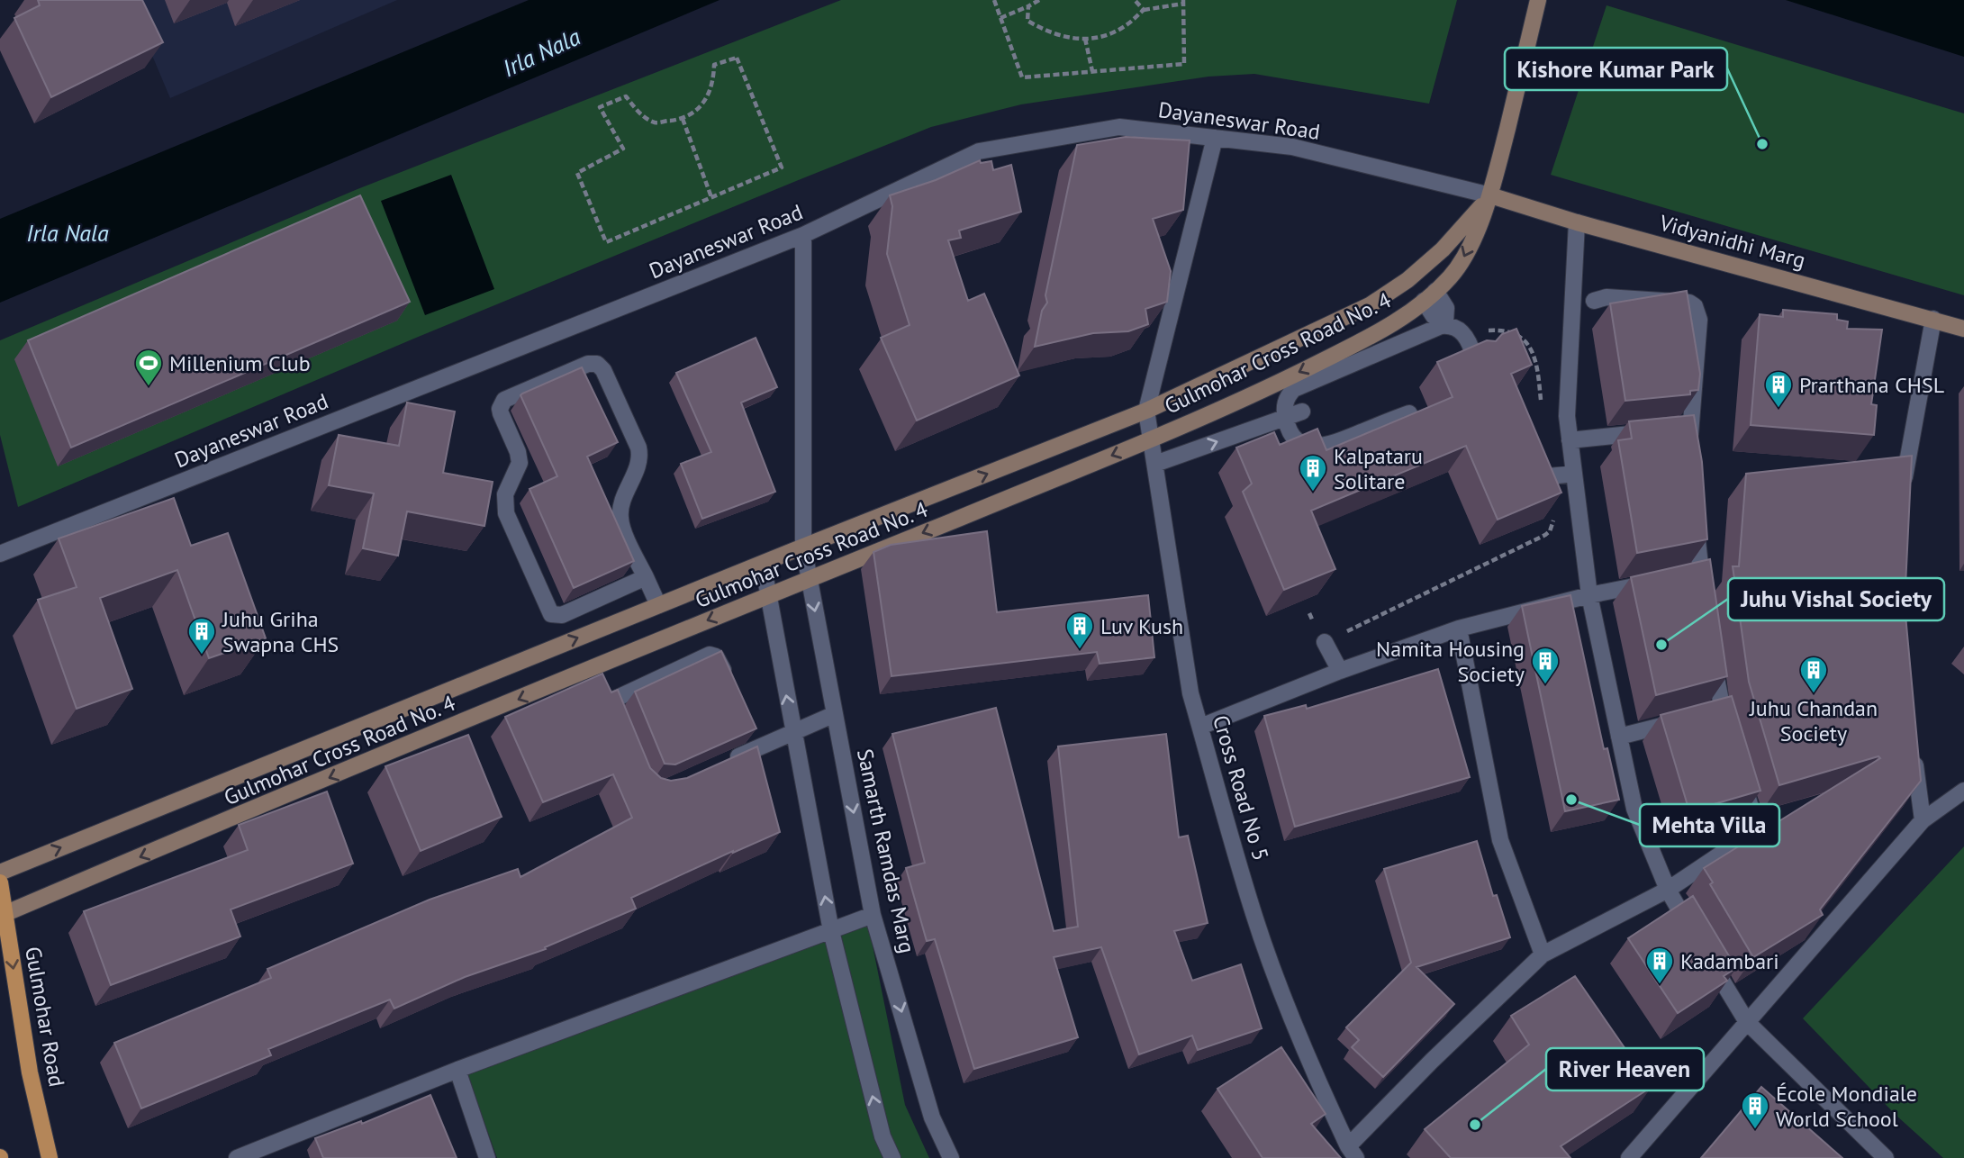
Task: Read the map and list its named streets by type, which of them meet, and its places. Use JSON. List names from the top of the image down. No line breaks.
{"streets":{"main road":["Gulmohar Road"],"street":["Dayaneswar Road","Vidyanidhi Marg","Gulmohar Cross Road No. 4","Cross Road No 5","Samarth Ramdas Marg"]},"crossings":[["Dayaneswar Road","Vidyanidhi Marg"],["Dayaneswar Road","Gulmohar Cross Road No. 4"],["Dayaneswar Road","Samarth Ramdas Marg"],["Vidyanidhi Marg","Gulmohar Cross Road No. 4"],["Gulmohar Cross Road No. 4","Cross Road No 5"],["Gulmohar Cross Road No. 4","Samarth Ramdas Marg"],["Gulmohar Cross Road No. 4","Gulmohar Road"]],"one_way":["Gulmohar Road"],"water":["Irla Nala"],"places":{"other":["Kishore Kumar Park","Juhu Vishal Society","Mehta Villa","River Heaven"],"sports":["Millenium Club"],"building":["Prarthana CHSL","Kalpataru Solitare","Luv Kush","Juhu Griha Swapna CHS","Namita Housing Society","Juhu Chandan Society","Kadambari","École Mondiale World School"]}}
